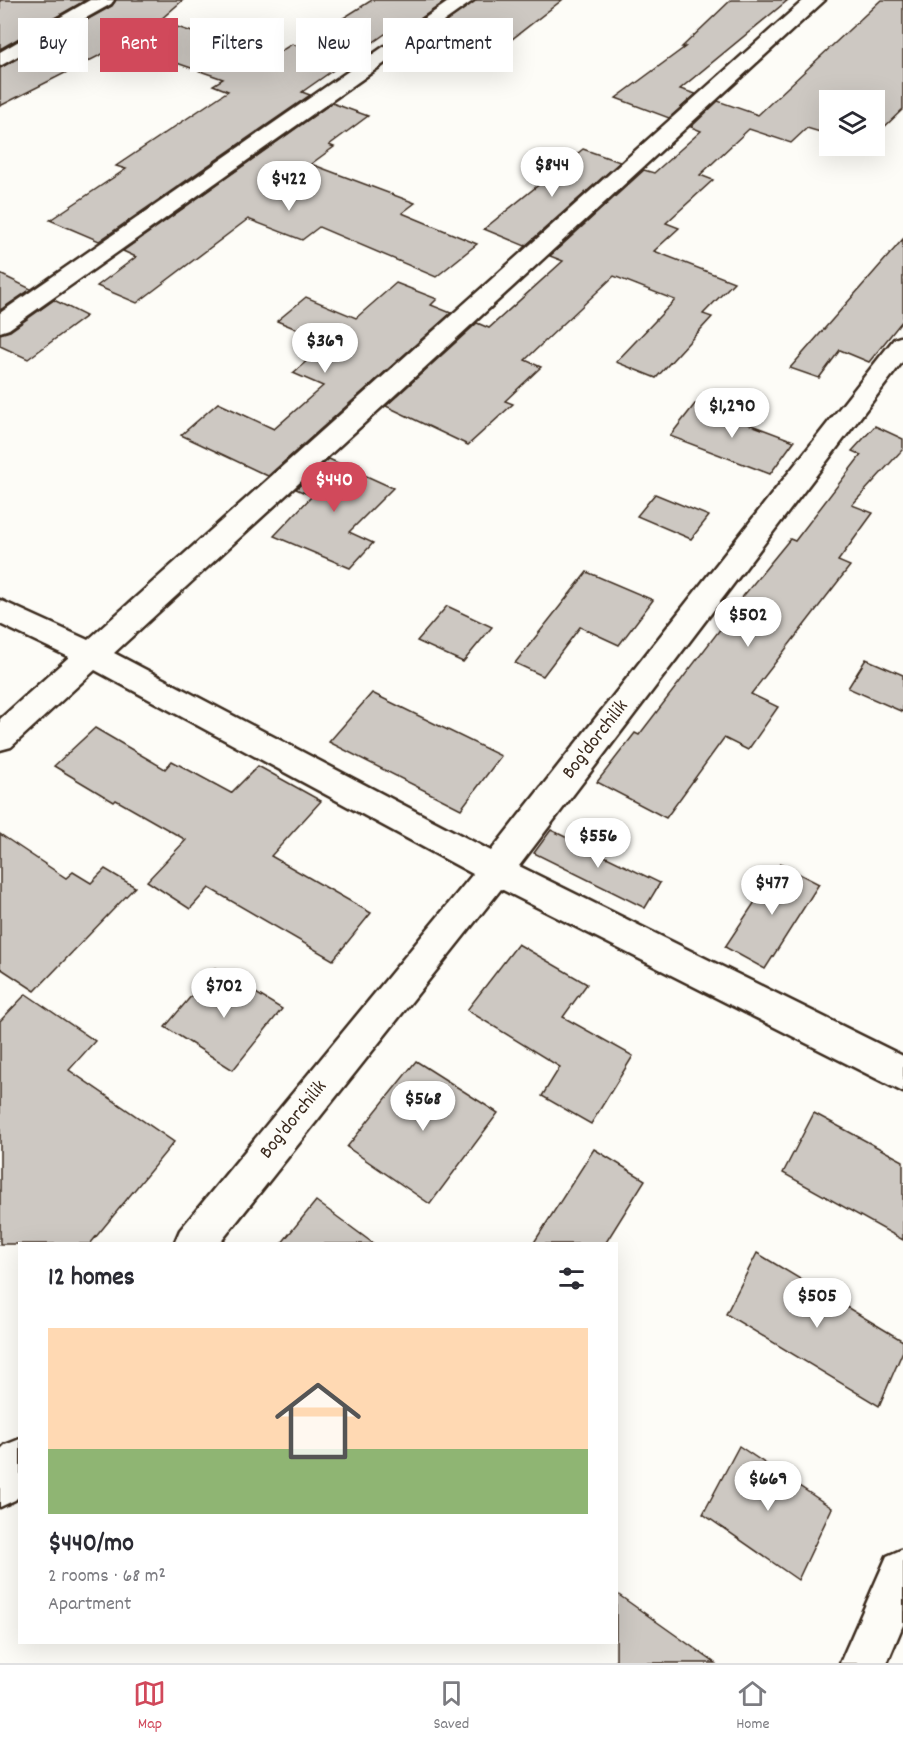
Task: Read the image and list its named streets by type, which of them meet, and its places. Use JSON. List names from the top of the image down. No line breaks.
{"streets":{"street":["Bog'dorchilik"]},"page":{"chip":["Buy","Rent","Filters","New","Apartment"],"price":["$844","$422","$369","$1,290","$440","$502","$556","$477","$702","$568","$505","$669"],"heading":"12 homes","list":[{"name":"$440/mo","note":"2 rooms · 68 m² · Apartment"}],"tabs":["Map","Saved","Home"]}}
